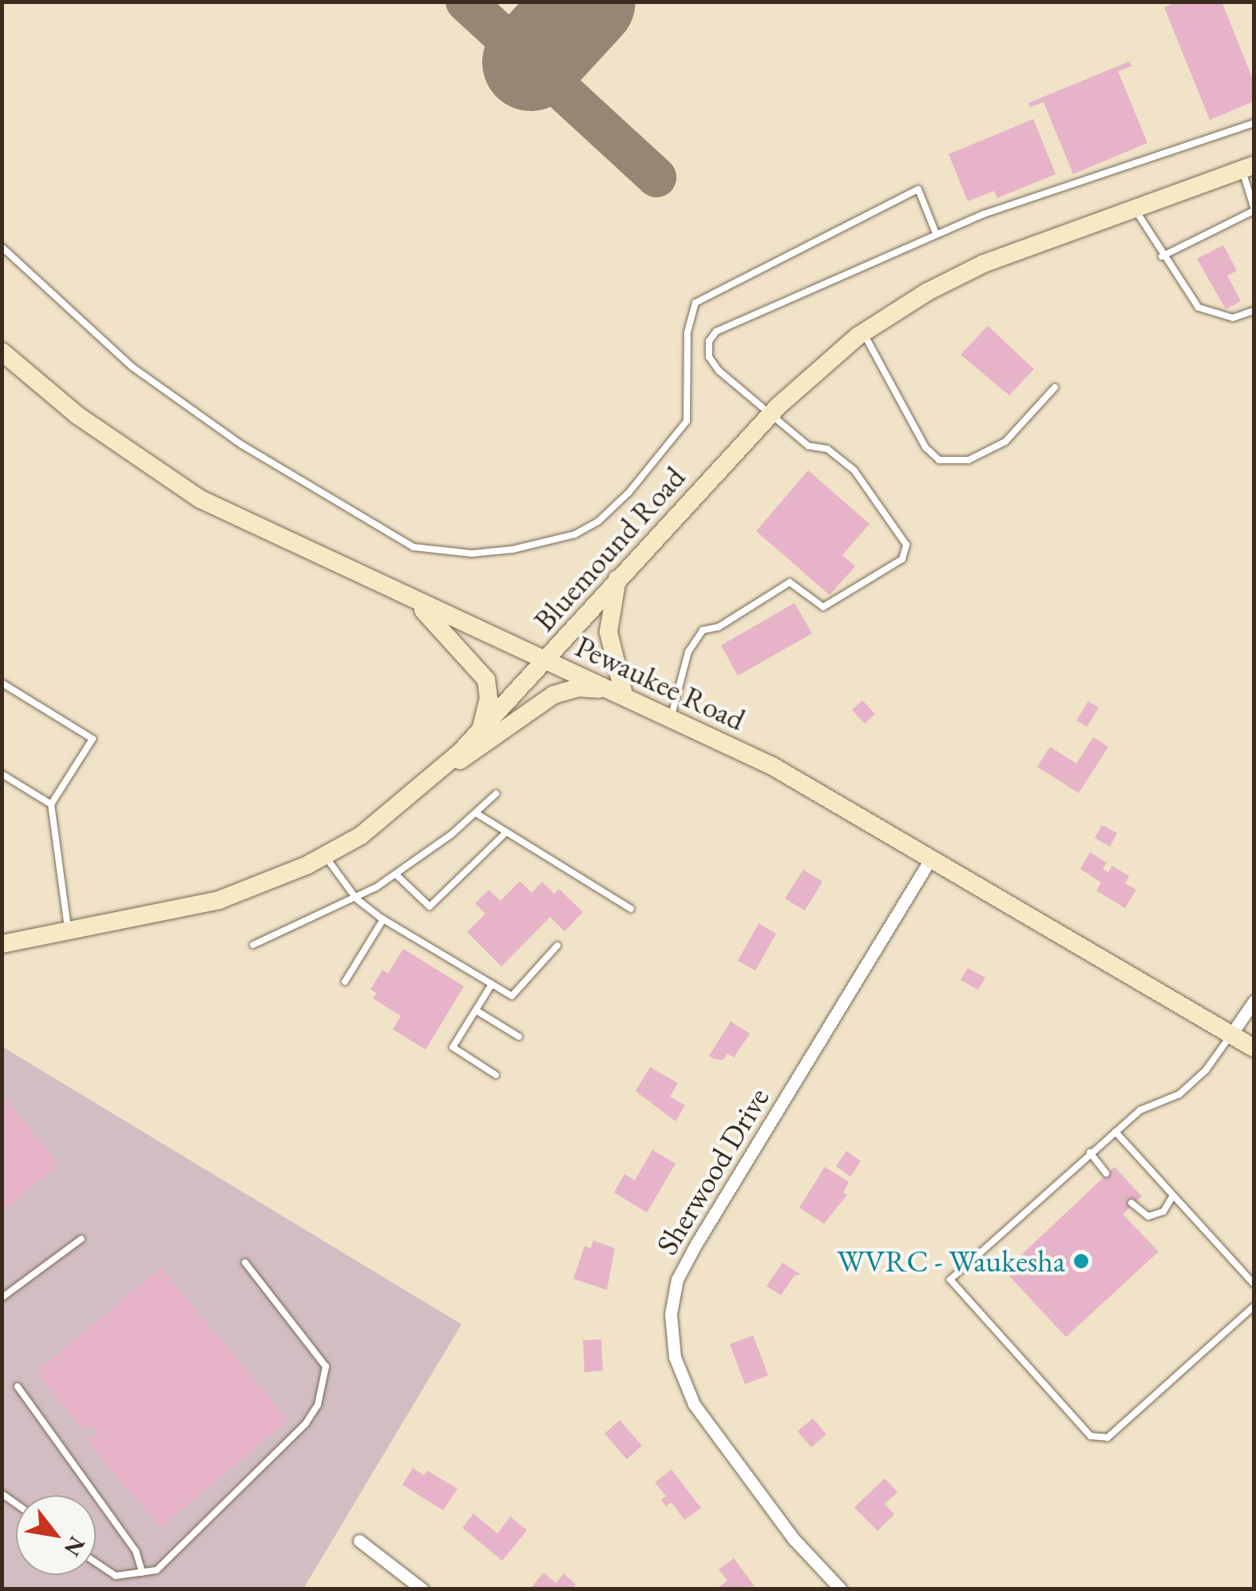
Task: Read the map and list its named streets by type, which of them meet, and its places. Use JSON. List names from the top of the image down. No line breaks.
{"streets":{"main road":["Bluemound Road","Pewaukee Road"],"street":["Sherwood Drive"]},"crossings":[["Bluemound Road","Pewaukee Road"],["Pewaukee Road","Sherwood Drive"]],"places":["WVRC - Waukesha"],"north":"bottom right"}
